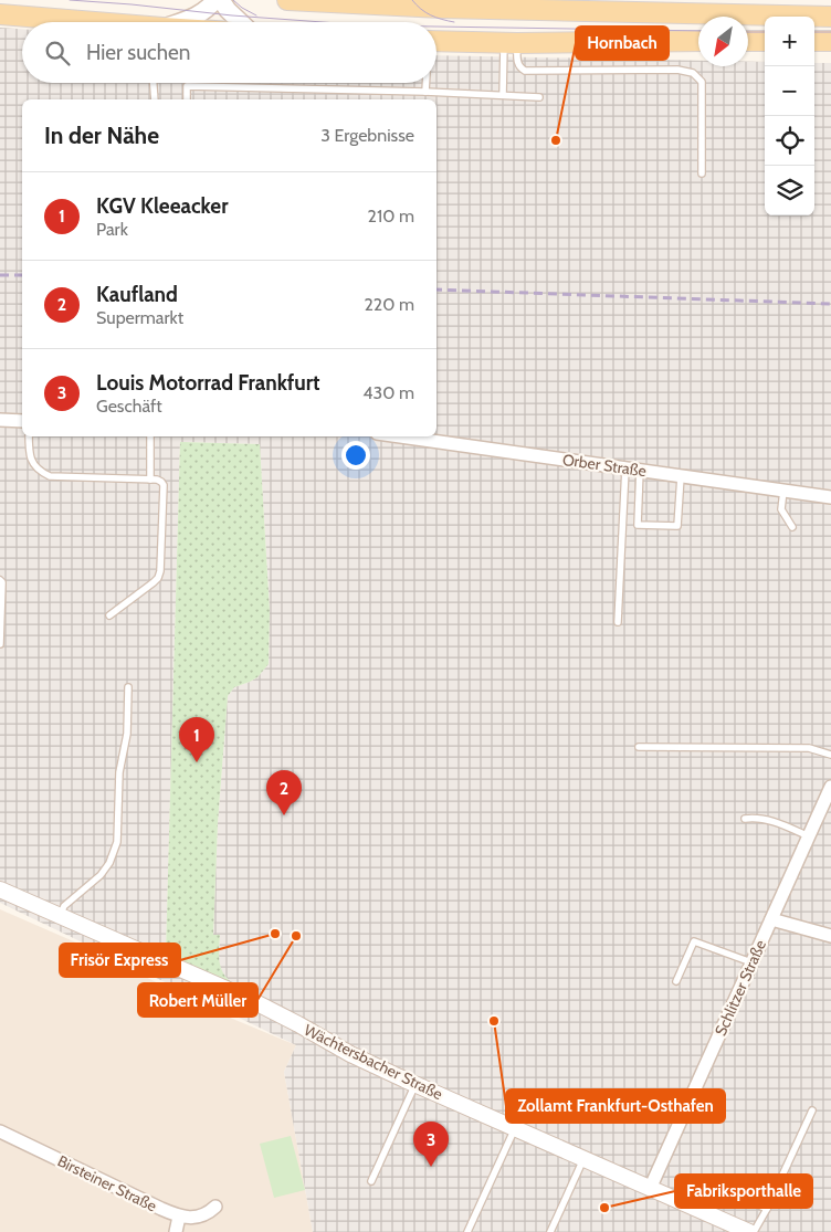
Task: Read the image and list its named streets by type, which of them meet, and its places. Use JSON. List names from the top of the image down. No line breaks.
{"streets":{"street":["Orber Straße","Schlitzer Straße","Wächtersbacher Straße","Birsteiner Straße"]},"crossings":[["Schlitzer Straße","Wächtersbacher Straße"]],"places":["Hornbach","Frisör Express","Robert Müller","Zollamt Frankfurt-Osthafen","Fabriksporthalle"],"north":"bottom left","page":{"map_buttons":["+","−"],"search":"Hier suchen","heading":["In der Nähe","3 Ergebnisse"],"list":[{"mark":"1","name":"KGV Kleeacker","note":"Park","value":"210 m"},{"mark":"2","name":"Kaufland","note":"Supermarkt","value":"220 m"},{"mark":"3","name":"Louis Motorrad Frankfurt","note":"Geschäft","value":"430 m"}],"pins":["1","2","3"]}}
